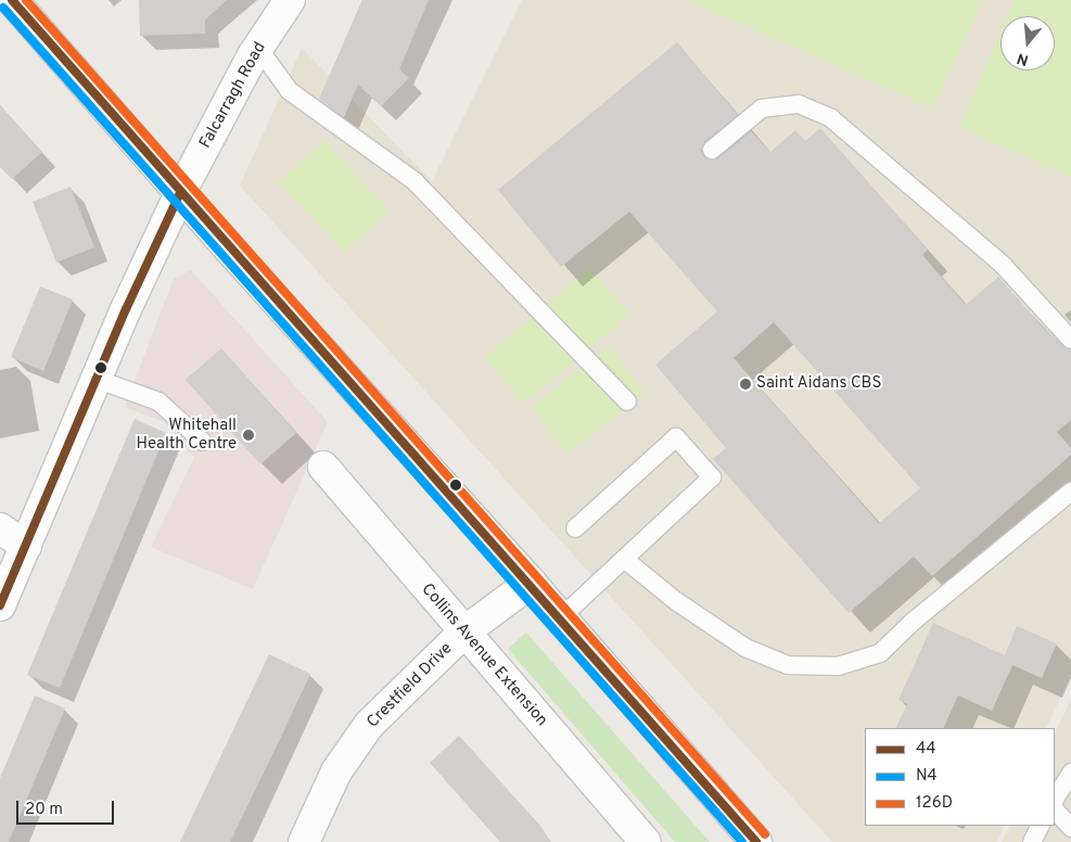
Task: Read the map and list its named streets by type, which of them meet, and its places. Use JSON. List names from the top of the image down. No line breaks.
{"streets":{"street":["Falcarragh Road","Collins Avenue Extension","Crestfield Drive"]},"crossings":[["Collins Avenue Extension","Crestfield Drive"]],"places":["Saint Aidans CBS","Whitehall Health Centre"],"lines":["transit line 44","transit line 126D","transit line N4"],"legend":["44","N4","126D"],"scale_bar":"20 m","north":"bottom"}
